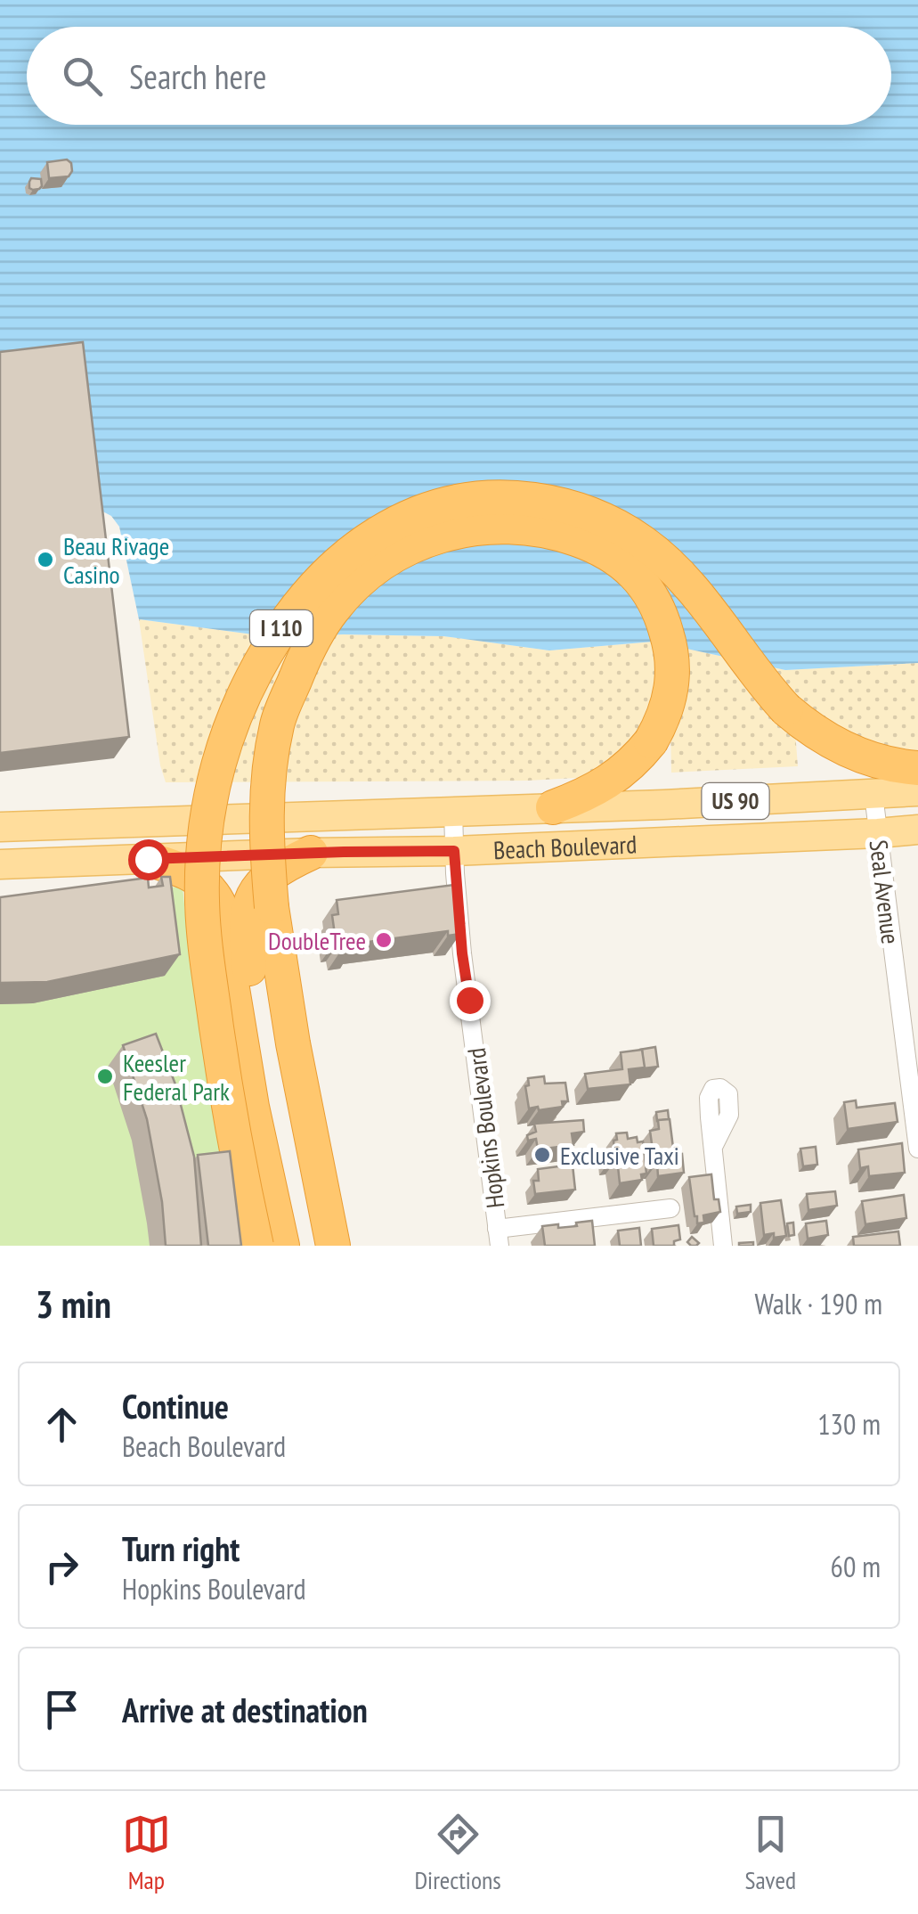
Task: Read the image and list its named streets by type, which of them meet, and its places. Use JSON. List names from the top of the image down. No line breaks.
{"streets":{"highway":["I 110"],"main road":["US 90","Beach Boulevard"],"street":["Seal Avenue","Hopkins Boulevard"]},"crossings":[["I 110","Beach Boulevard"],["Beach Boulevard","Seal Avenue"],["Beach Boulevard","Hopkins Boulevard"]],"places":["Beau Rivage Casino","DoubleTree","Keesler Federal Park","Exclusive Taxi"],"page":{"search":"Search here","heading":["3 min","Walk · 190 m"],"list":[["Continue","Beach Boulevard","130 m"],["Turn right","Hopkins Boulevard","60 m"],"Arrive at destination"],"nav":["Map","Directions","Saved"]}}
